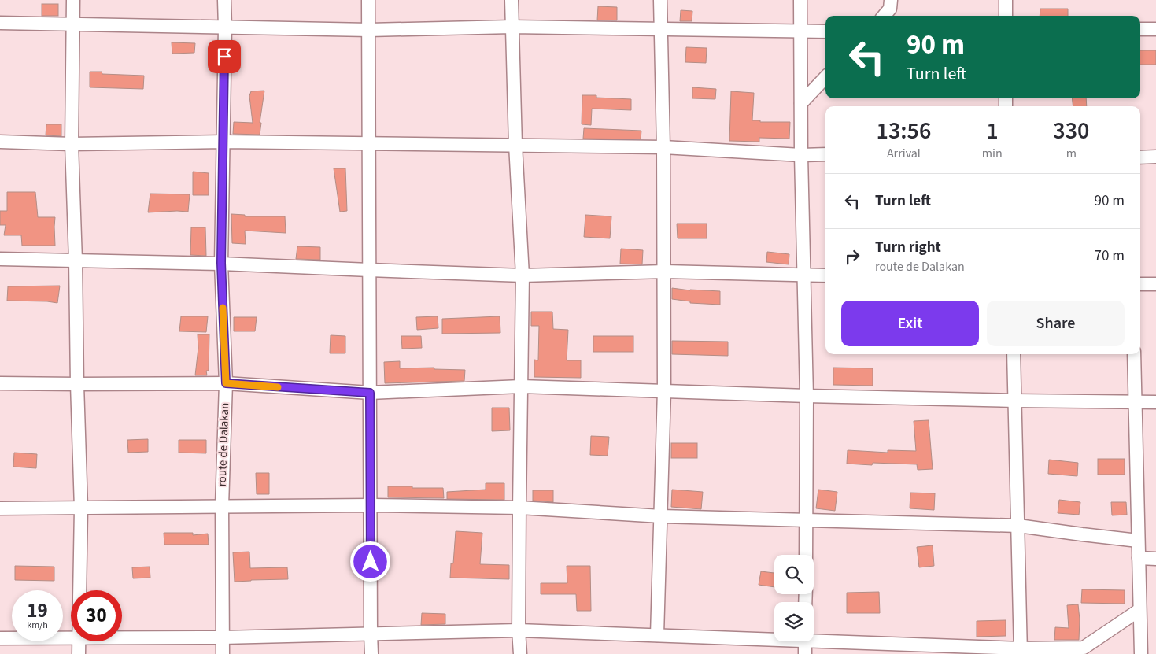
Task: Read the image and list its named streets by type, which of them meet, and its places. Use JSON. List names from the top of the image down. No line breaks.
{"streets":{"street":["route de Dalakan"]},"page":{"turn":["90 m","Turn left"],"eta":["13:56","Arrival","1","min","330","m"],"list":[{"name":"Turn left","value":"90 m"},{"name":"Turn right","note":"route de Dalakan","value":"70 m"}],"buttons":["Exit","Share"],"speed":"19 km/h","limit":"30"}}
